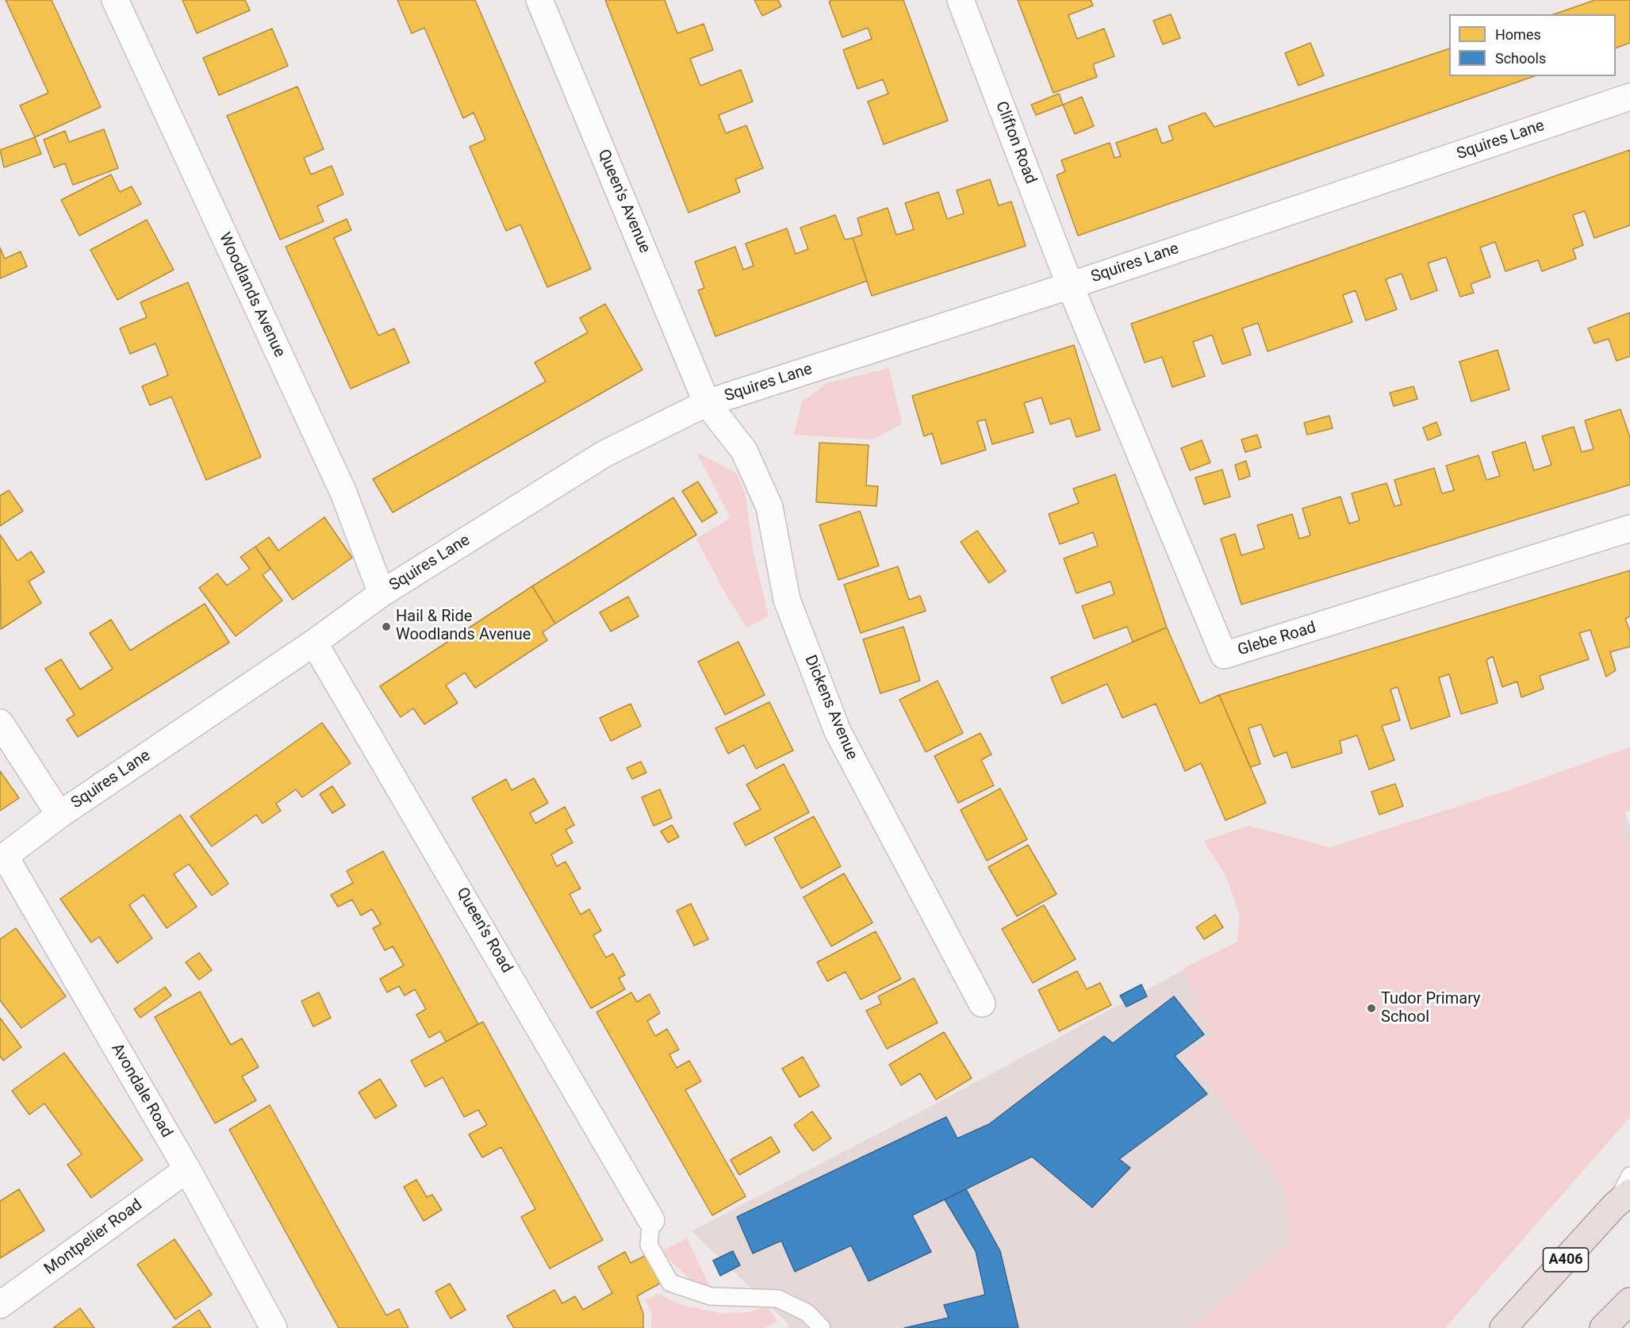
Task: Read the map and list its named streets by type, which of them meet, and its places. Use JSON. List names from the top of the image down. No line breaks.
{"streets":{"highway":["A406"],"street":["Squires Lane","Clifton Road","Queen's Avenue","Woodlands Avenue","Glebe Road","Dickens Avenue","Queen's Road","Avondale Road","Montpelier Road"]},"crossings":[["Squires Lane","Clifton Road"],["Squires Lane","Queen's Avenue"],["Squires Lane","Woodlands Avenue"],["Squires Lane","Glebe Road"],["Squires Lane","Dickens Avenue"],["Squires Lane","Queen's Road"],["Squires Lane","Avondale Road"],["Clifton Road","Glebe Road"],["Queen's Avenue","Dickens Avenue"],["Avondale Road","Montpelier Road"]],"places":["Hail & Ride Woodlands Avenue","Tudor Primary School"],"legend":["Homes","Schools"]}
